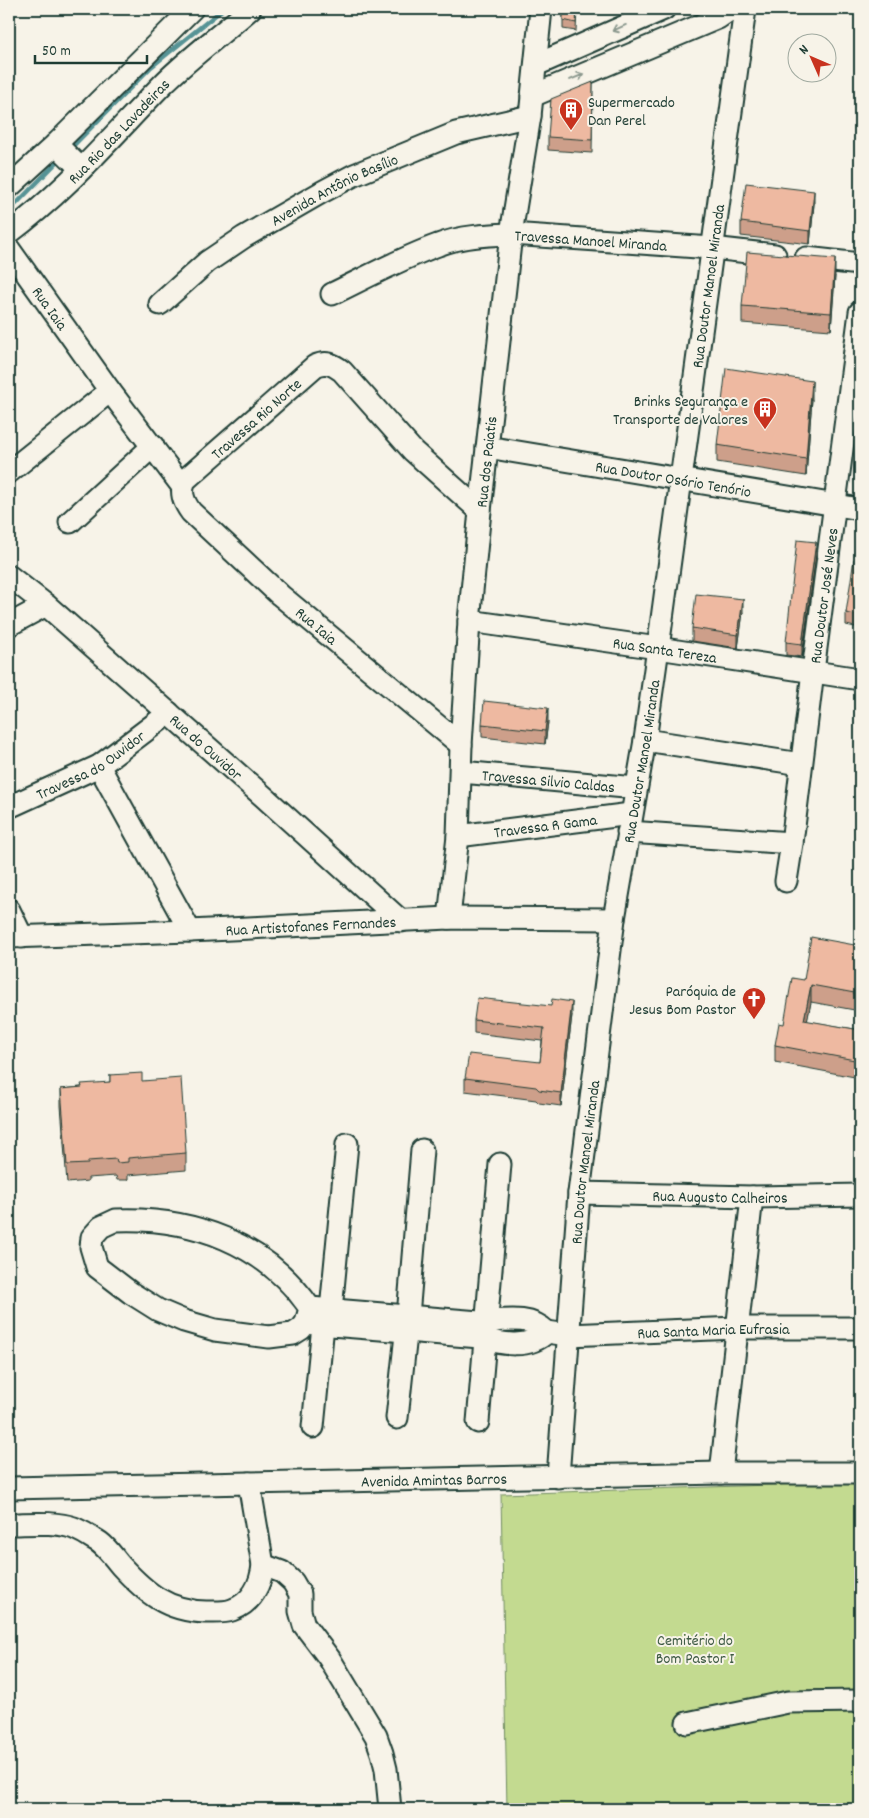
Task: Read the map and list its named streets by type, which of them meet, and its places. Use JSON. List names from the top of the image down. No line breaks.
{"streets":{"street":["Rua Rio das Lavadeiras","Avenida Antônio Basílio","Travessa Manoel Miranda","Rua Doutor Manoel Miranda","Rua Iaia","Travessa Rio Norte","Rua dos Paiatis","Rua Doutor Osório Tenório","Rua Doutor José Neves","Rua Santa Tereza","Rua do Ouvidor","Travessa do Ouvidor","Travessa Silvio Caldas","Travessa R Gama","Rua Artistofanes Fernandes","Rua Augusto Calheiros","Rua Santa Maria Eufrasia","Avenida Amintas Barros"]},"crossings":[["Avenida Antônio Basílio","Rua dos Paiatis"],["Travessa Manoel Miranda","Rua Doutor Manoel Miranda"],["Travessa Manoel Miranda","Rua dos Paiatis"],["Rua Doutor Manoel Miranda","Rua Doutor Osório Tenório"],["Rua Doutor Manoel Miranda","Rua Santa Tereza"],["Rua Doutor Manoel Miranda","Travessa Silvio Caldas"],["Rua Doutor Manoel Miranda","Travessa R Gama"],["Rua Doutor Manoel Miranda","Rua Artistofanes Fernandes"],["Rua Doutor Manoel Miranda","Rua Augusto Calheiros"],["Rua Doutor Manoel Miranda","Rua Santa Maria Eufrasia"],["Rua Doutor Manoel Miranda","Avenida Amintas Barros"],["Rua Iaia","Travessa Rio Norte"],["Rua Iaia","Rua dos Paiatis"],["Travessa Rio Norte","Rua dos Paiatis"],["Rua dos Paiatis","Rua Doutor Osório Tenório"],["Rua dos Paiatis","Rua Santa Tereza"],["Rua dos Paiatis","Travessa Silvio Caldas"],["Rua dos Paiatis","Travessa R Gama"],["Rua dos Paiatis","Rua Artistofanes Fernandes"],["Rua Doutor Osório Tenório","Rua Doutor José Neves"],["Rua Doutor José Neves","Rua Santa Tereza"],["Rua Doutor José Neves","Travessa R Gama"],["Rua do Ouvidor","Travessa do Ouvidor"],["Rua do Ouvidor","Rua Artistofanes Fernandes"]],"parks":["Cemitério do Bom Pastor I"],"places":{"building":["Supermercado Dan Perel","Brinks Segurança e Transporte de Valores"],"church":["Paróquia de Jesus Bom Pastor"]},"scale_bar":"50 m","north":"top left"}
